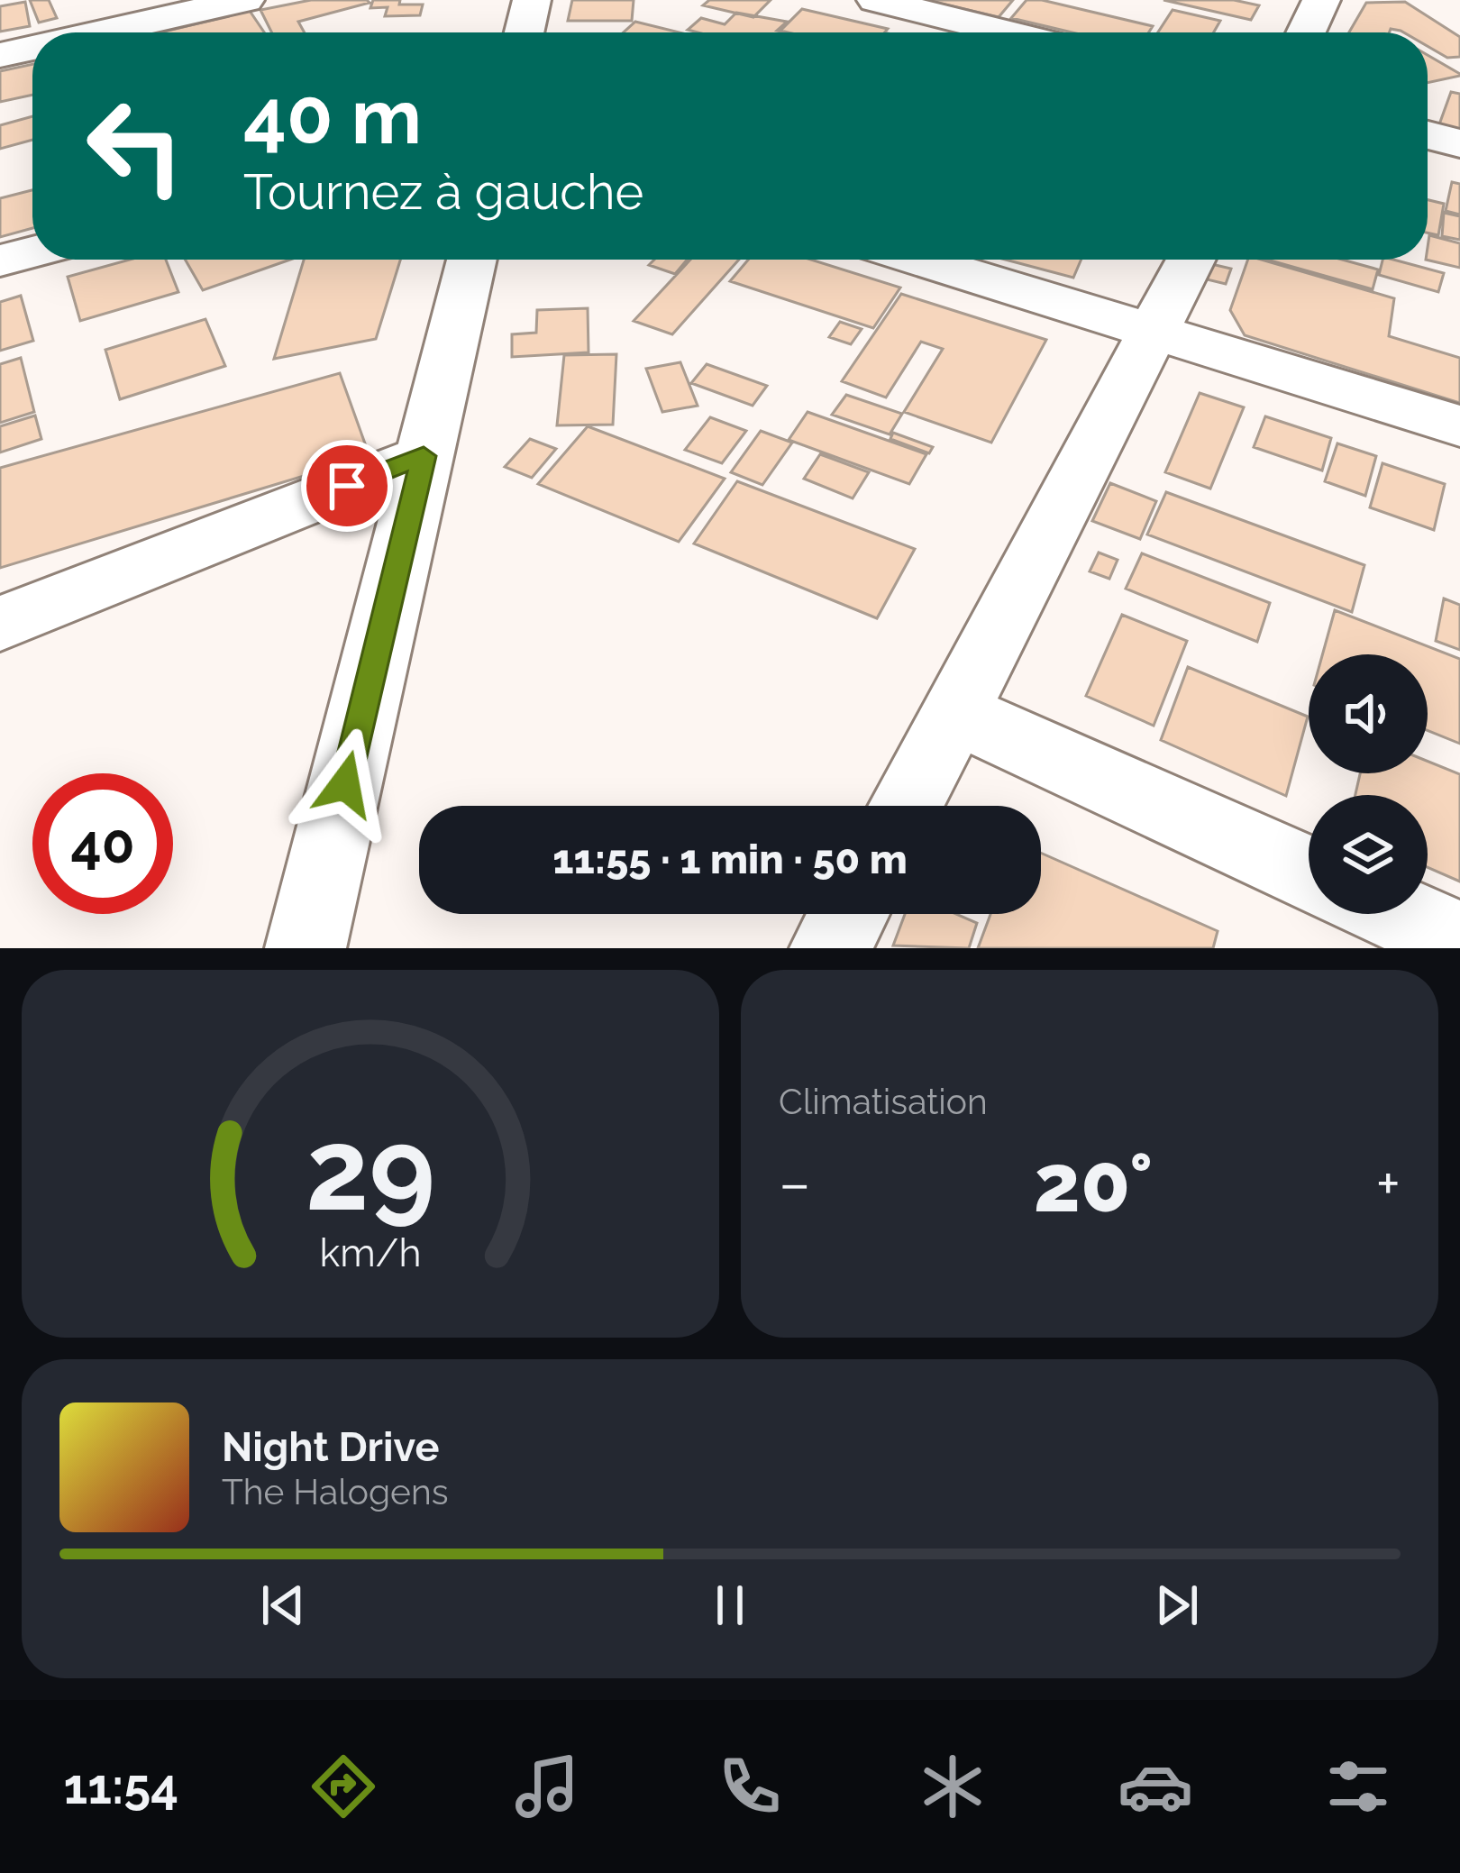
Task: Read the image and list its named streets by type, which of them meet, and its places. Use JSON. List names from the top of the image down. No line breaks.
{"page":{"turn":["40 m","Tournez à gauche"],"limit":"40","trip":"11:55 · 1 min · 50 m","tile":"Climatisation","heat":["−","20°","+"],"song":["Night Drive","The Halogens"],"tabs":"11:54","gauge":["29","km/h"]}}
